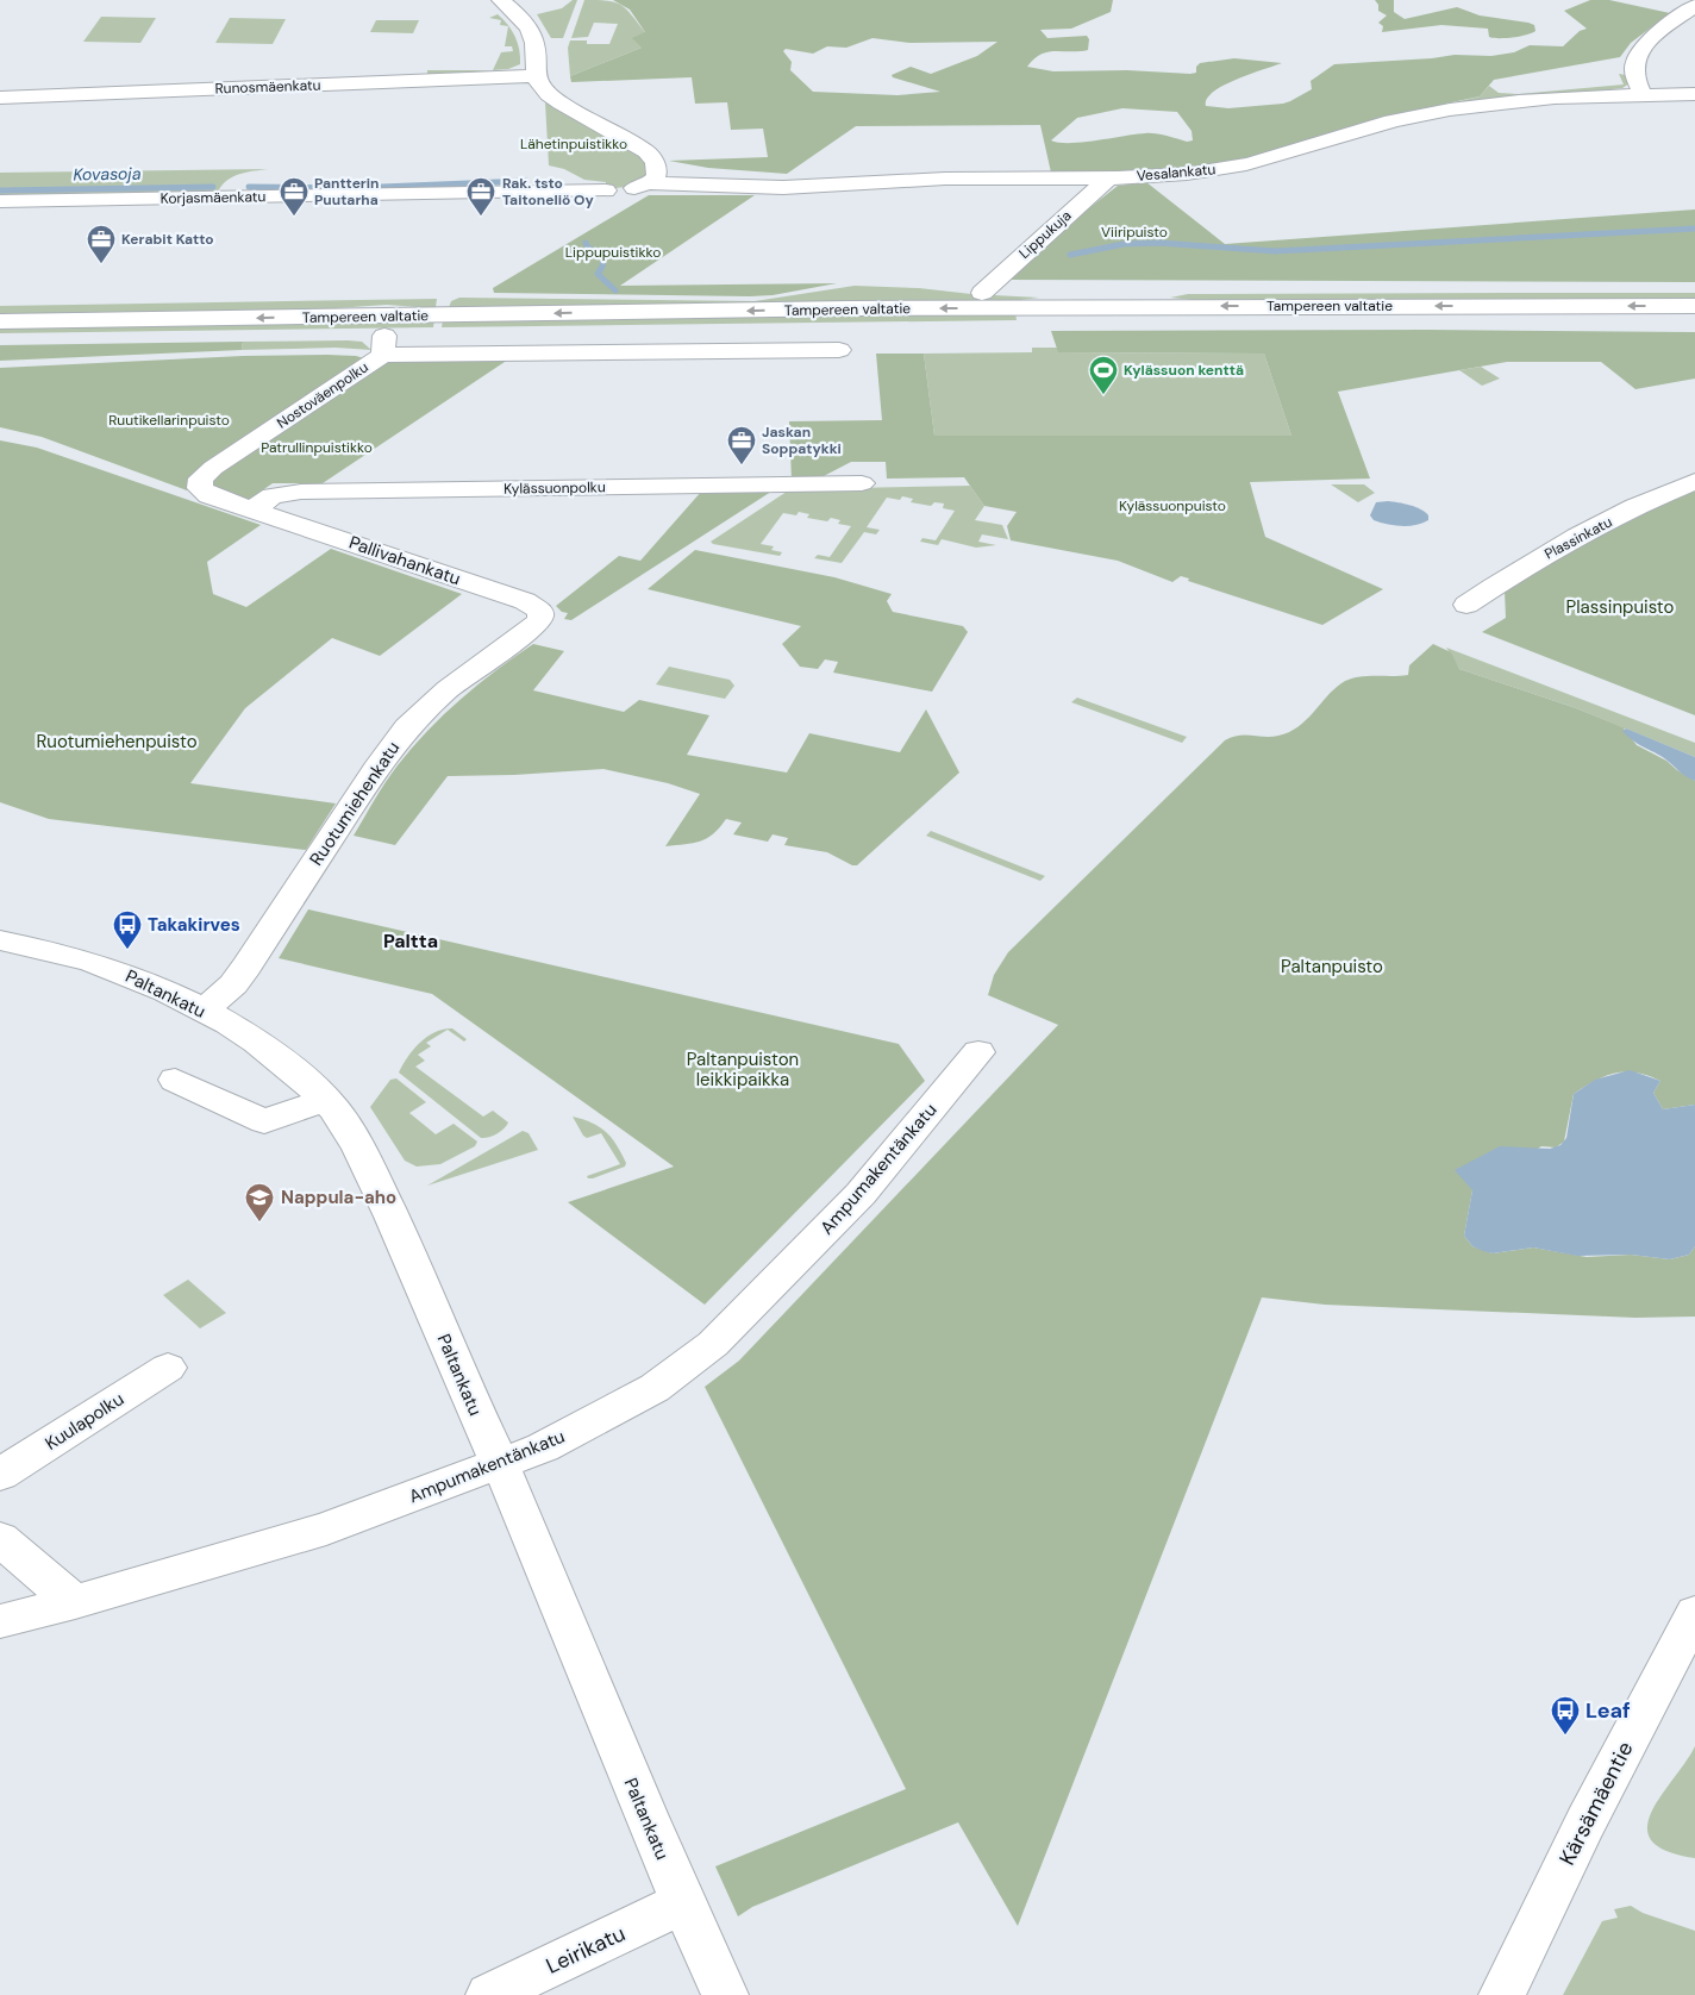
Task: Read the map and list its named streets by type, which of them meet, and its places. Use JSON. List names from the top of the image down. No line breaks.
{"streets":{"main road":["Runosmäenkatu","Vesalankatu","Korjasmäenkatu","Lippukuja","Tampereen valtatie","Nostoväenpolku","Kylässuonpolku","Plassinkatu","Pallivahankatu","Ruotumiehenkatu","Paltankatu","Ampumakentänkatu","Kuulapolku","Kärsämäentie","Leirikatu"]},"crossings":[["Vesalankatu","Korjasmäenkatu"],["Vesalankatu","Lippukuja"],["Tampereen valtatie","Nostoväenpolku"],["Nostoväenpolku","Kylässuonpolku"],["Nostoväenpolku","Pallivahankatu"],["Kylässuonpolku","Pallivahankatu"],["Pallivahankatu","Ruotumiehenkatu"],["Ruotumiehenkatu","Paltankatu"],["Paltankatu","Ampumakentänkatu"],["Paltankatu","Leirikatu"]],"districts":["Paltta"],"water":["Kovasoja"],"parks":["Lähetinpuistikko","Viiripuisto","Lippupuistikko","Ruutikellarinpuisto","Patrullinpuistikko","Kylässuonpuisto","Plassinpuisto","Ruotumiehenpuisto","Paltanpuisto","Paltanpuiston leikkipaikka"],"places":{"office":["Pantterin Puutarha","Rak. tsto Taitoneliö Oy","Kerabit Katto","Jaskan Soppatykki"],"sports":["Kylässuon kenttä"],"bus stop":["Takakirves","Leaf"],"school or university":["Nappula-aho"]}}
